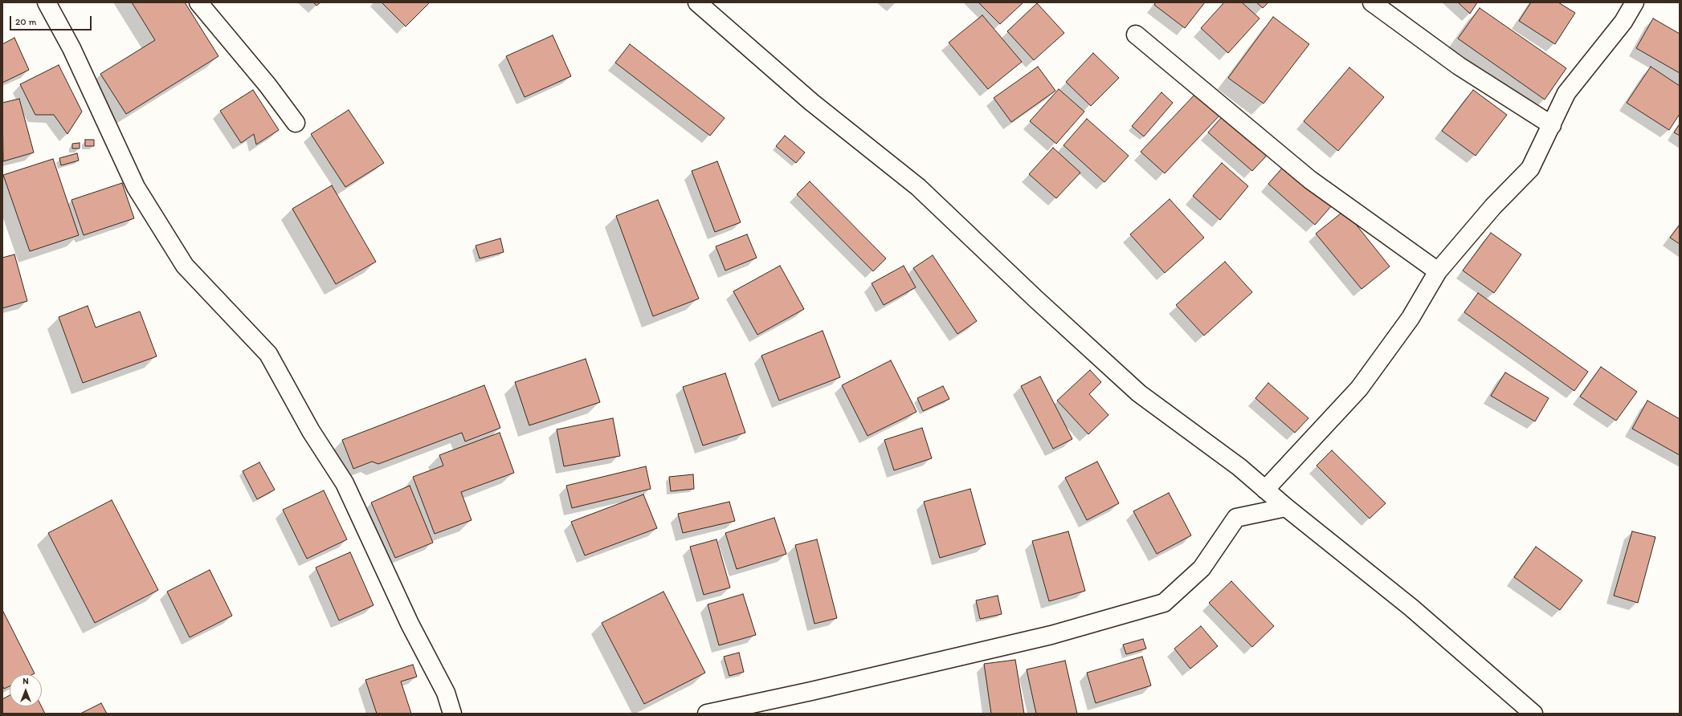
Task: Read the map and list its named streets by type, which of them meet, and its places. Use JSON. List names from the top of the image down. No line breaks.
{"scale_bar":"20 m","north":"top"}
